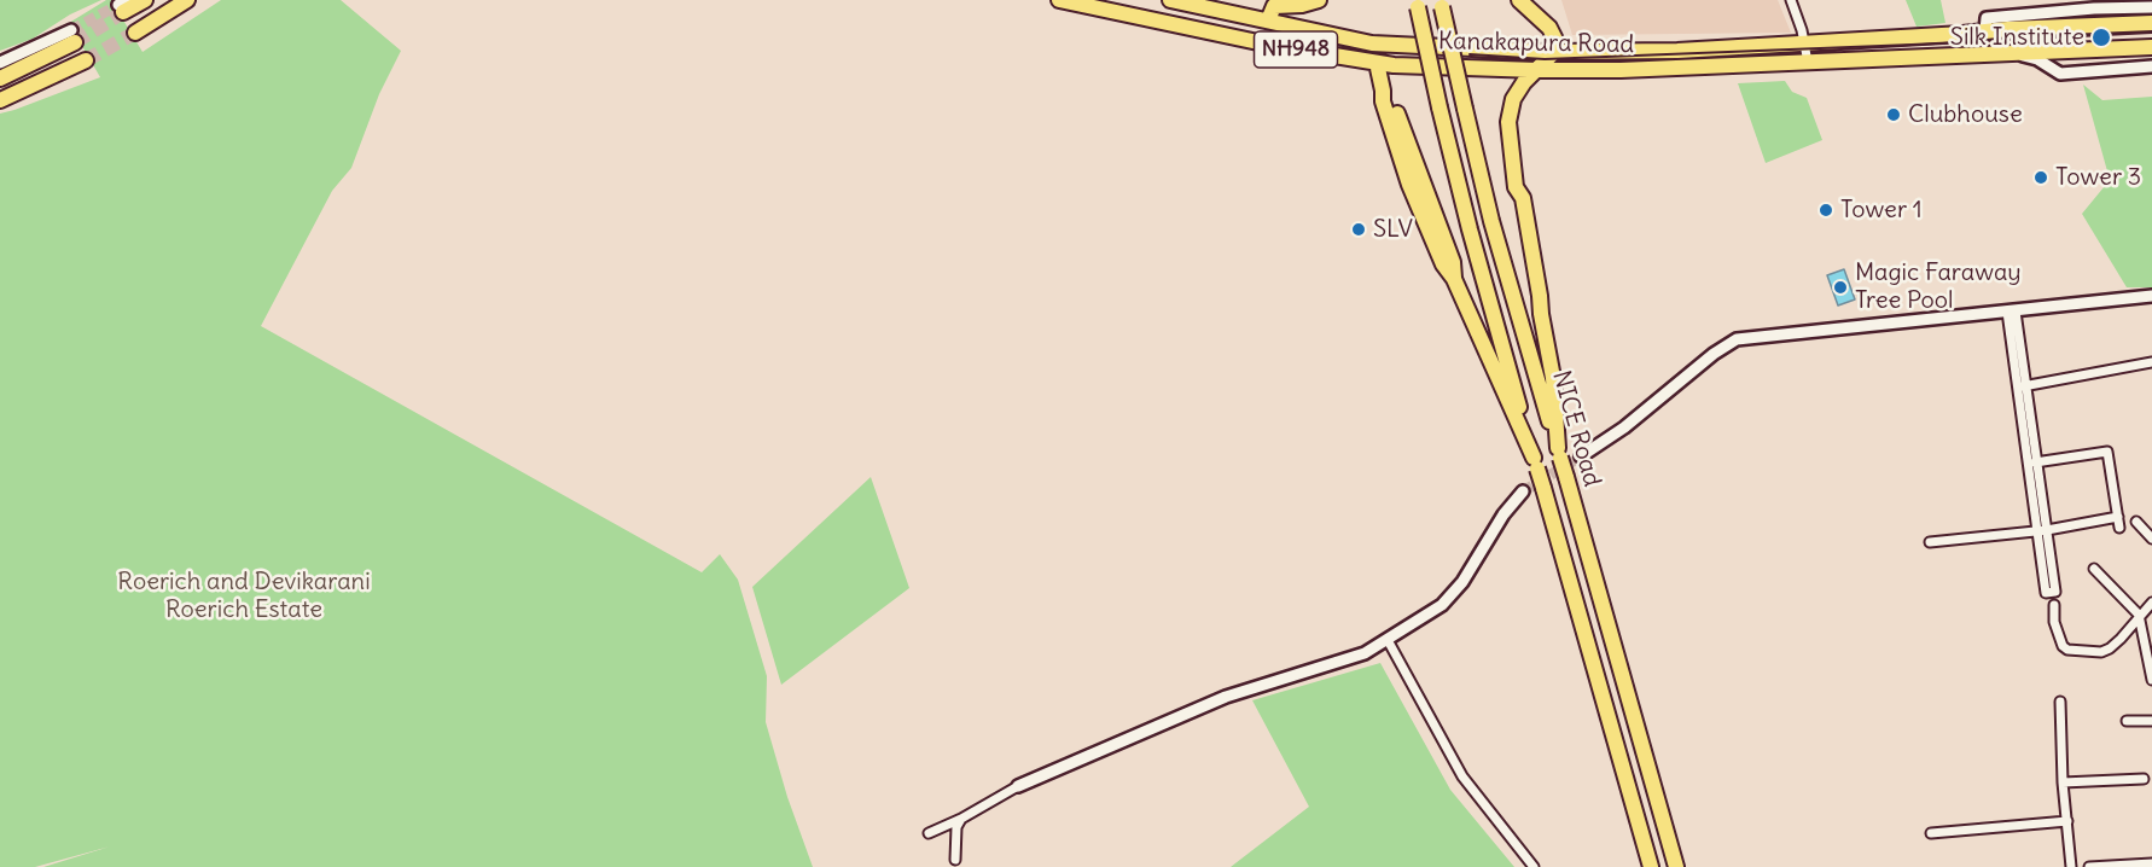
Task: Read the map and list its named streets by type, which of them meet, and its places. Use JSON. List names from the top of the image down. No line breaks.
{"streets":{"highway":["Kanakapura Road","NH948","NICE Road"]},"parks":["Roerich and Devikarani Roerich Estate"],"places":["Silk Institute","Clubhouse","Tower 3","Tower 1","SLV","Magic Faraway Tree Pool"]}
